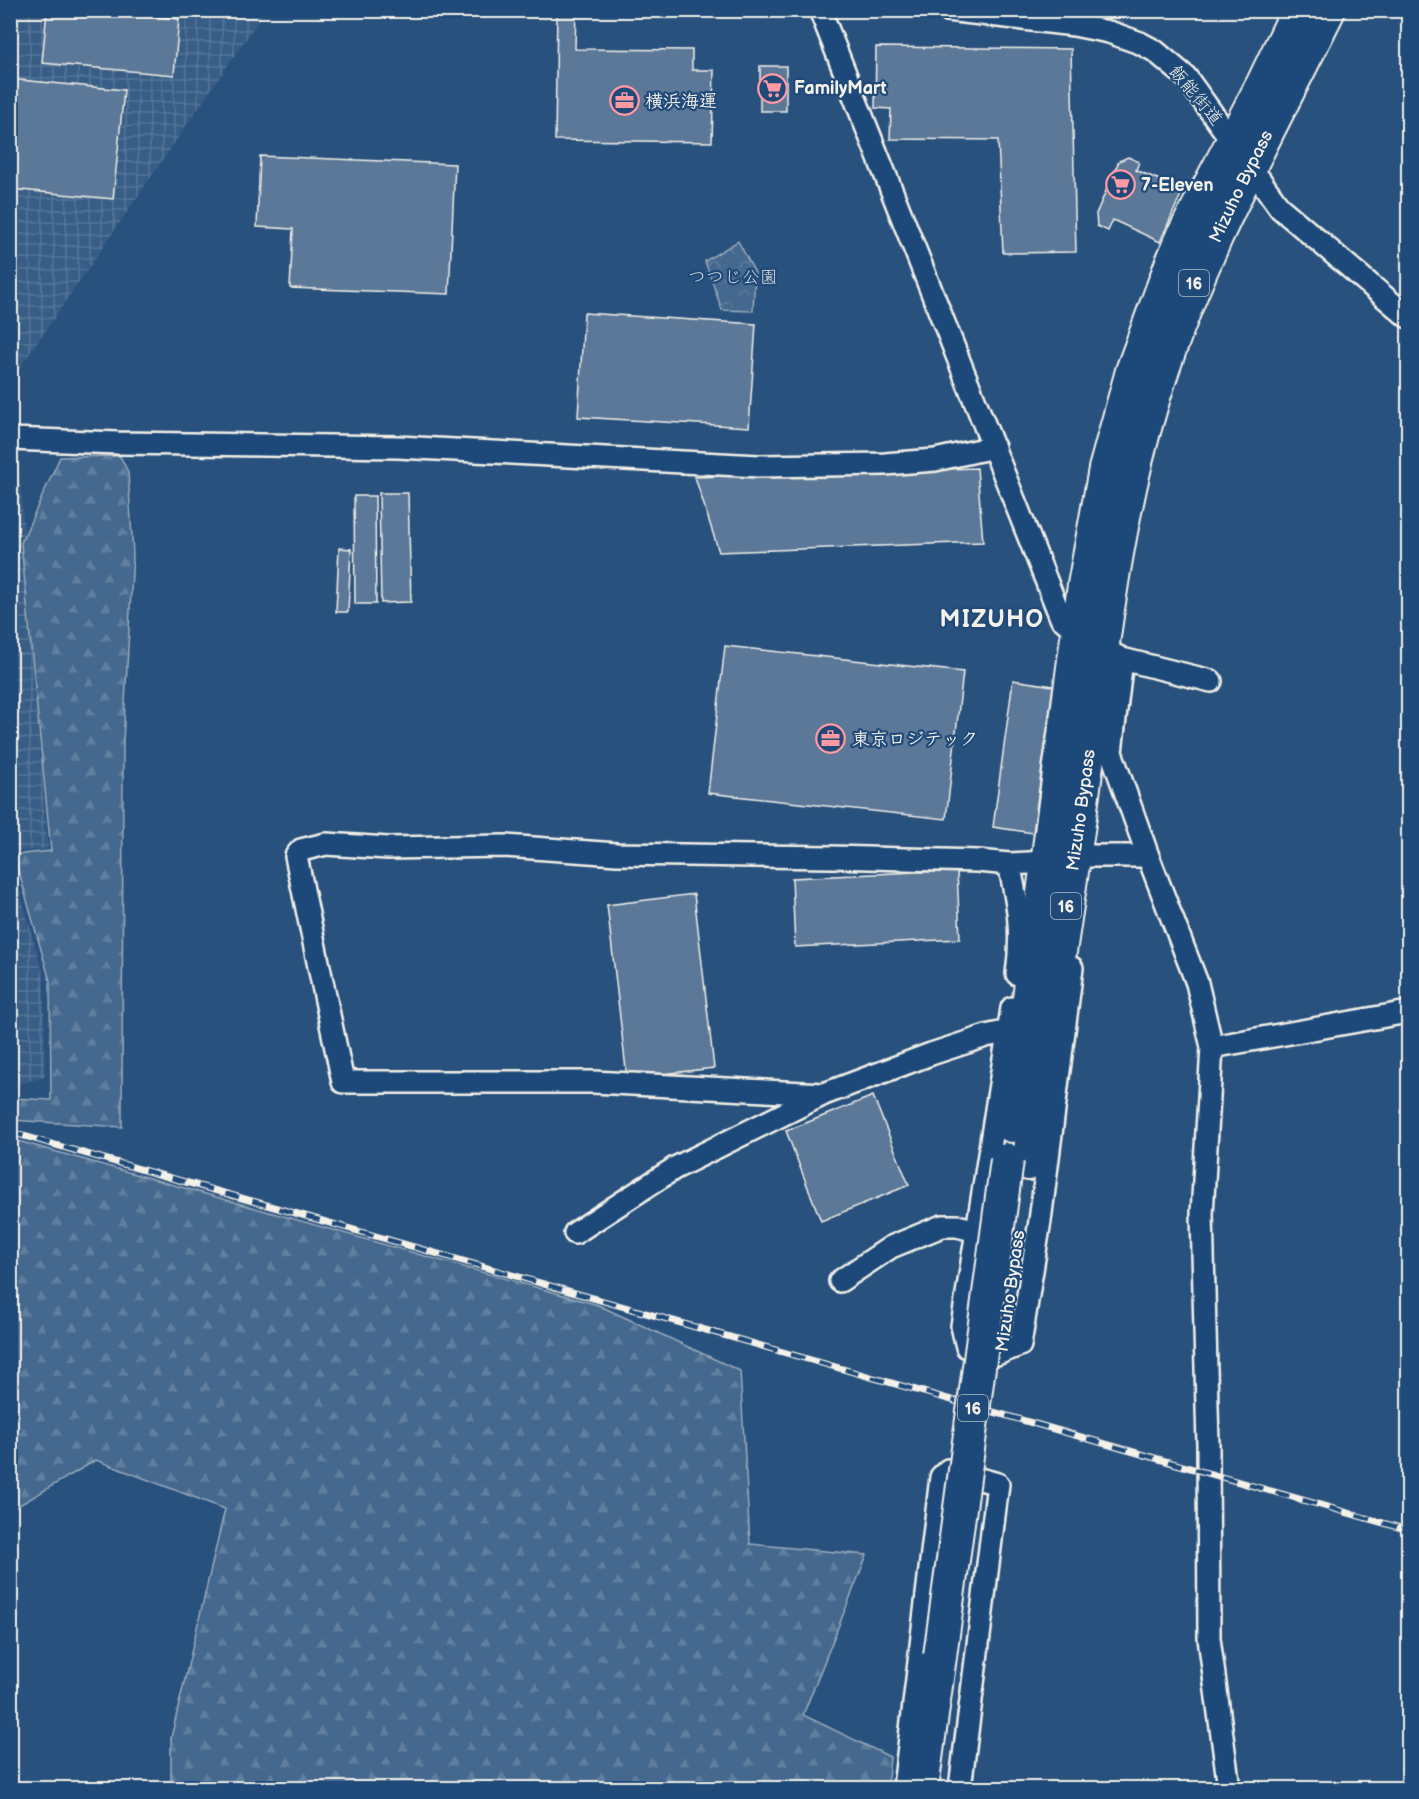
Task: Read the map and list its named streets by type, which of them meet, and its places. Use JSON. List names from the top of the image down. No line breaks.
{"streets":{"highway":["Mizuho Bypass","16"],"street":["飯能街道"]},"crossings":[["飯能街道","Mizuho Bypass"]],"districts":["MIZUHO"],"parks":["つつじ公園"],"places":{"supermarket":["FamilyMart","7-Eleven"],"office":["横浜海運","東京ロジテック"]}}
